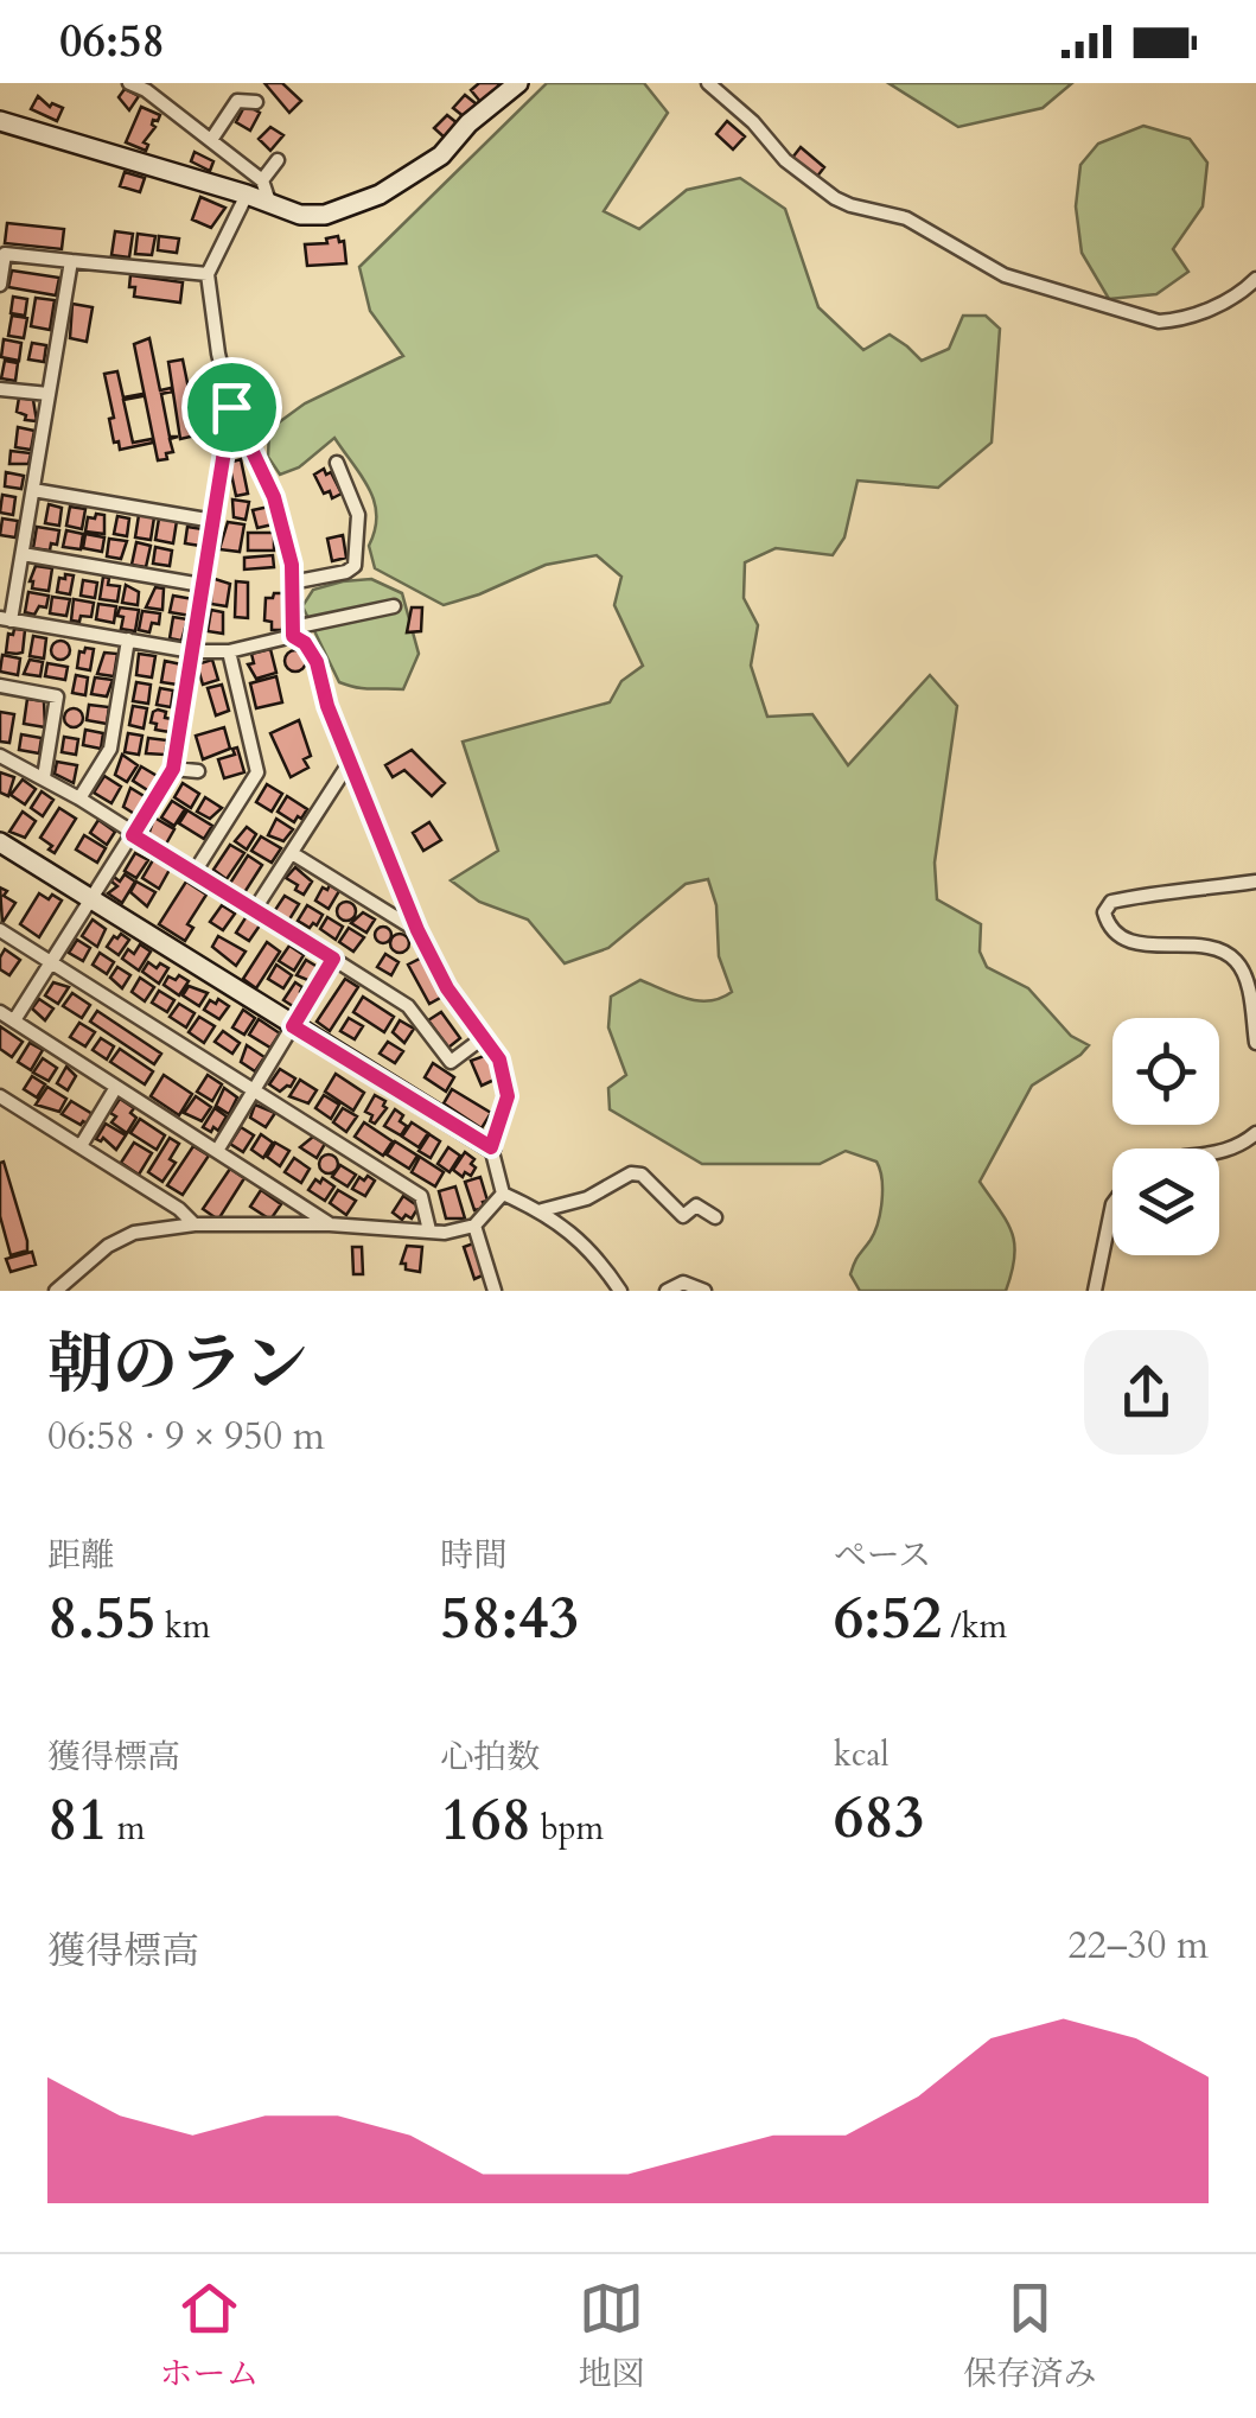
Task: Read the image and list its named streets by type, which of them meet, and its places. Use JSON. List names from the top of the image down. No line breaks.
{"page":{"status":"06:58","heading":["朝のラン","06:58 · 9 × 950 m"],"stats":[["距離","8.55 km"],["時間","58:43"],["ペース","6:52 /km"],["獲得標高","81 m"],["心拍数","168 bpm"],["kcal","683"]],"chart":["獲得標高","22–30 m"],"tabs":["ホーム","地図","保存済み"]}}
